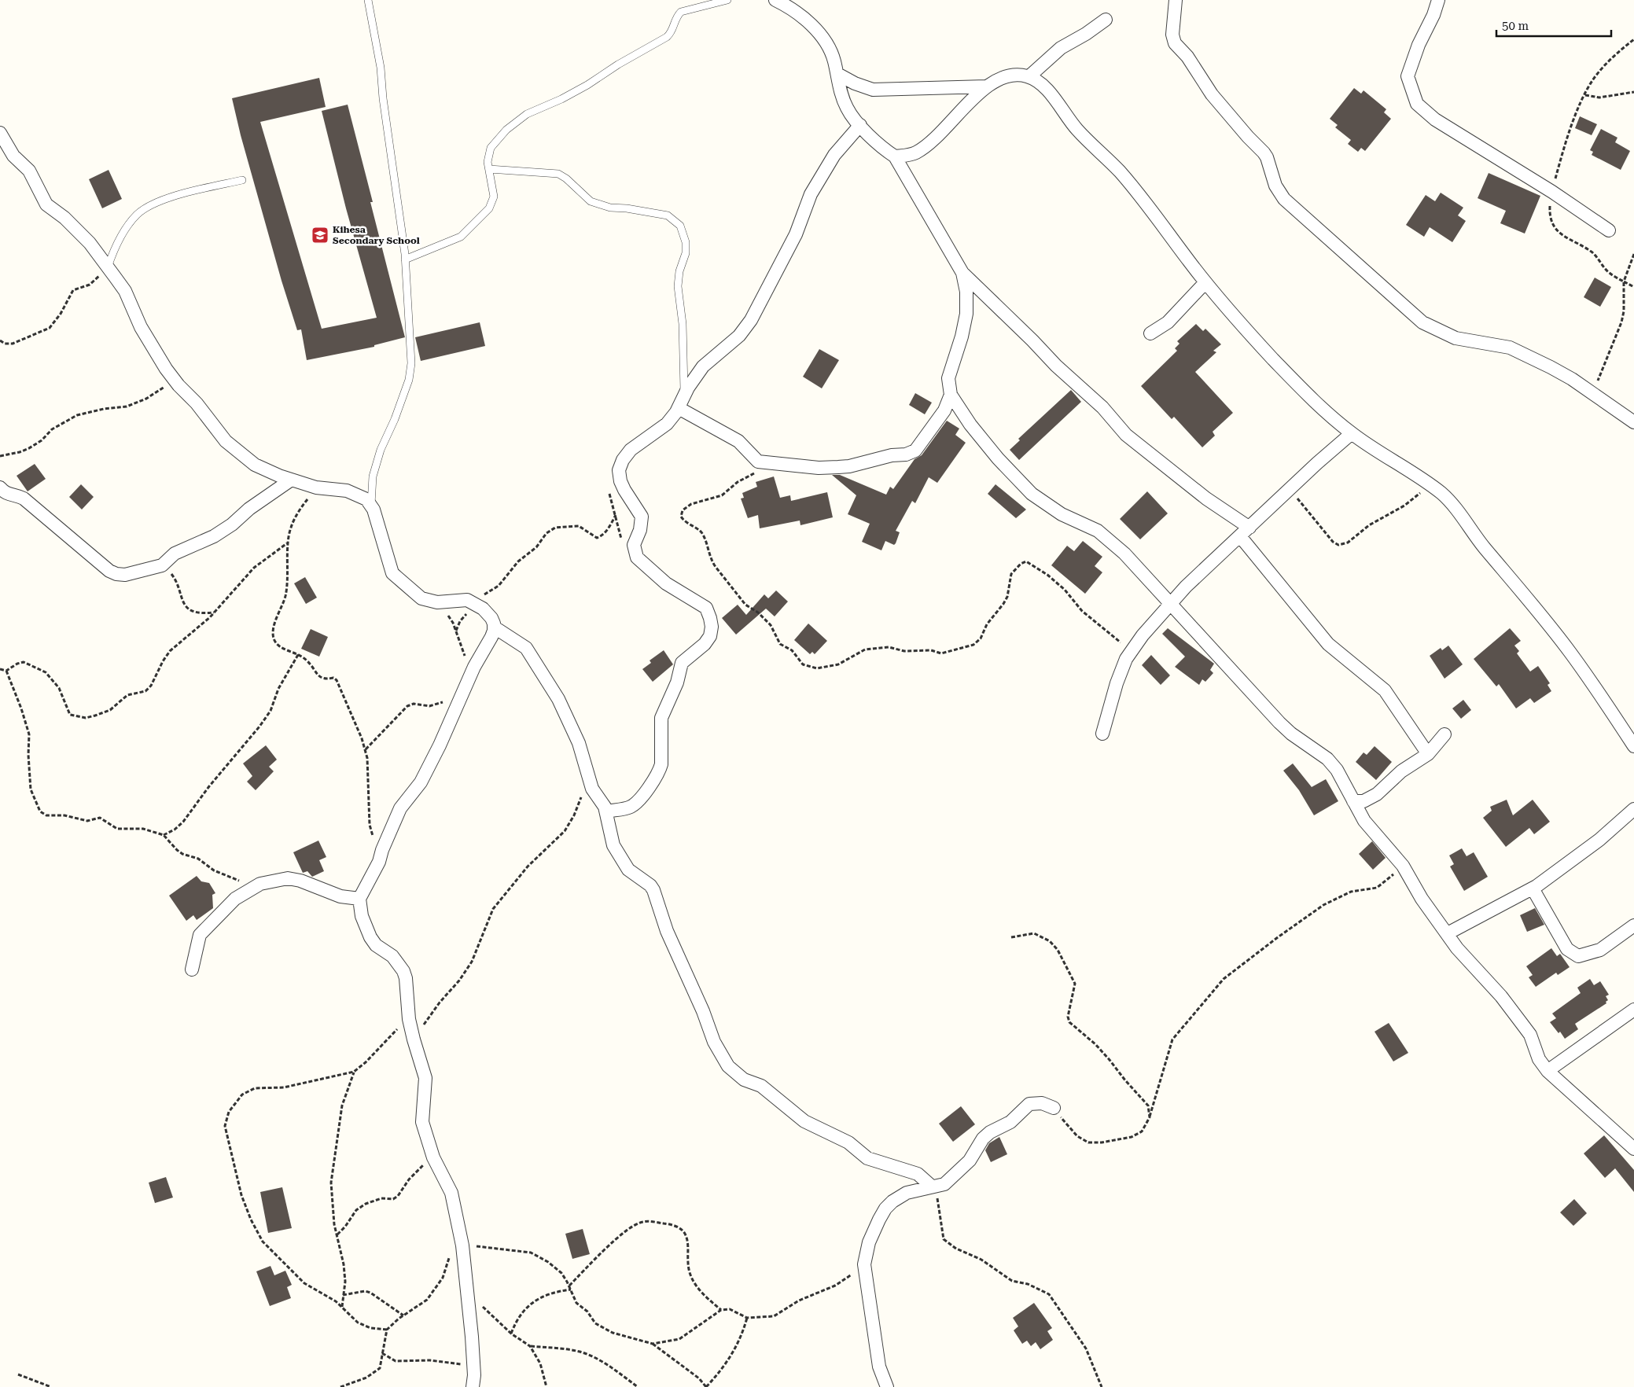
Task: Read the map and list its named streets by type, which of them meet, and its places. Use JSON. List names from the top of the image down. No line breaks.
{"places":{"school or university":["Kihesa Secondary School"]},"scale_bar":"50 m"}
